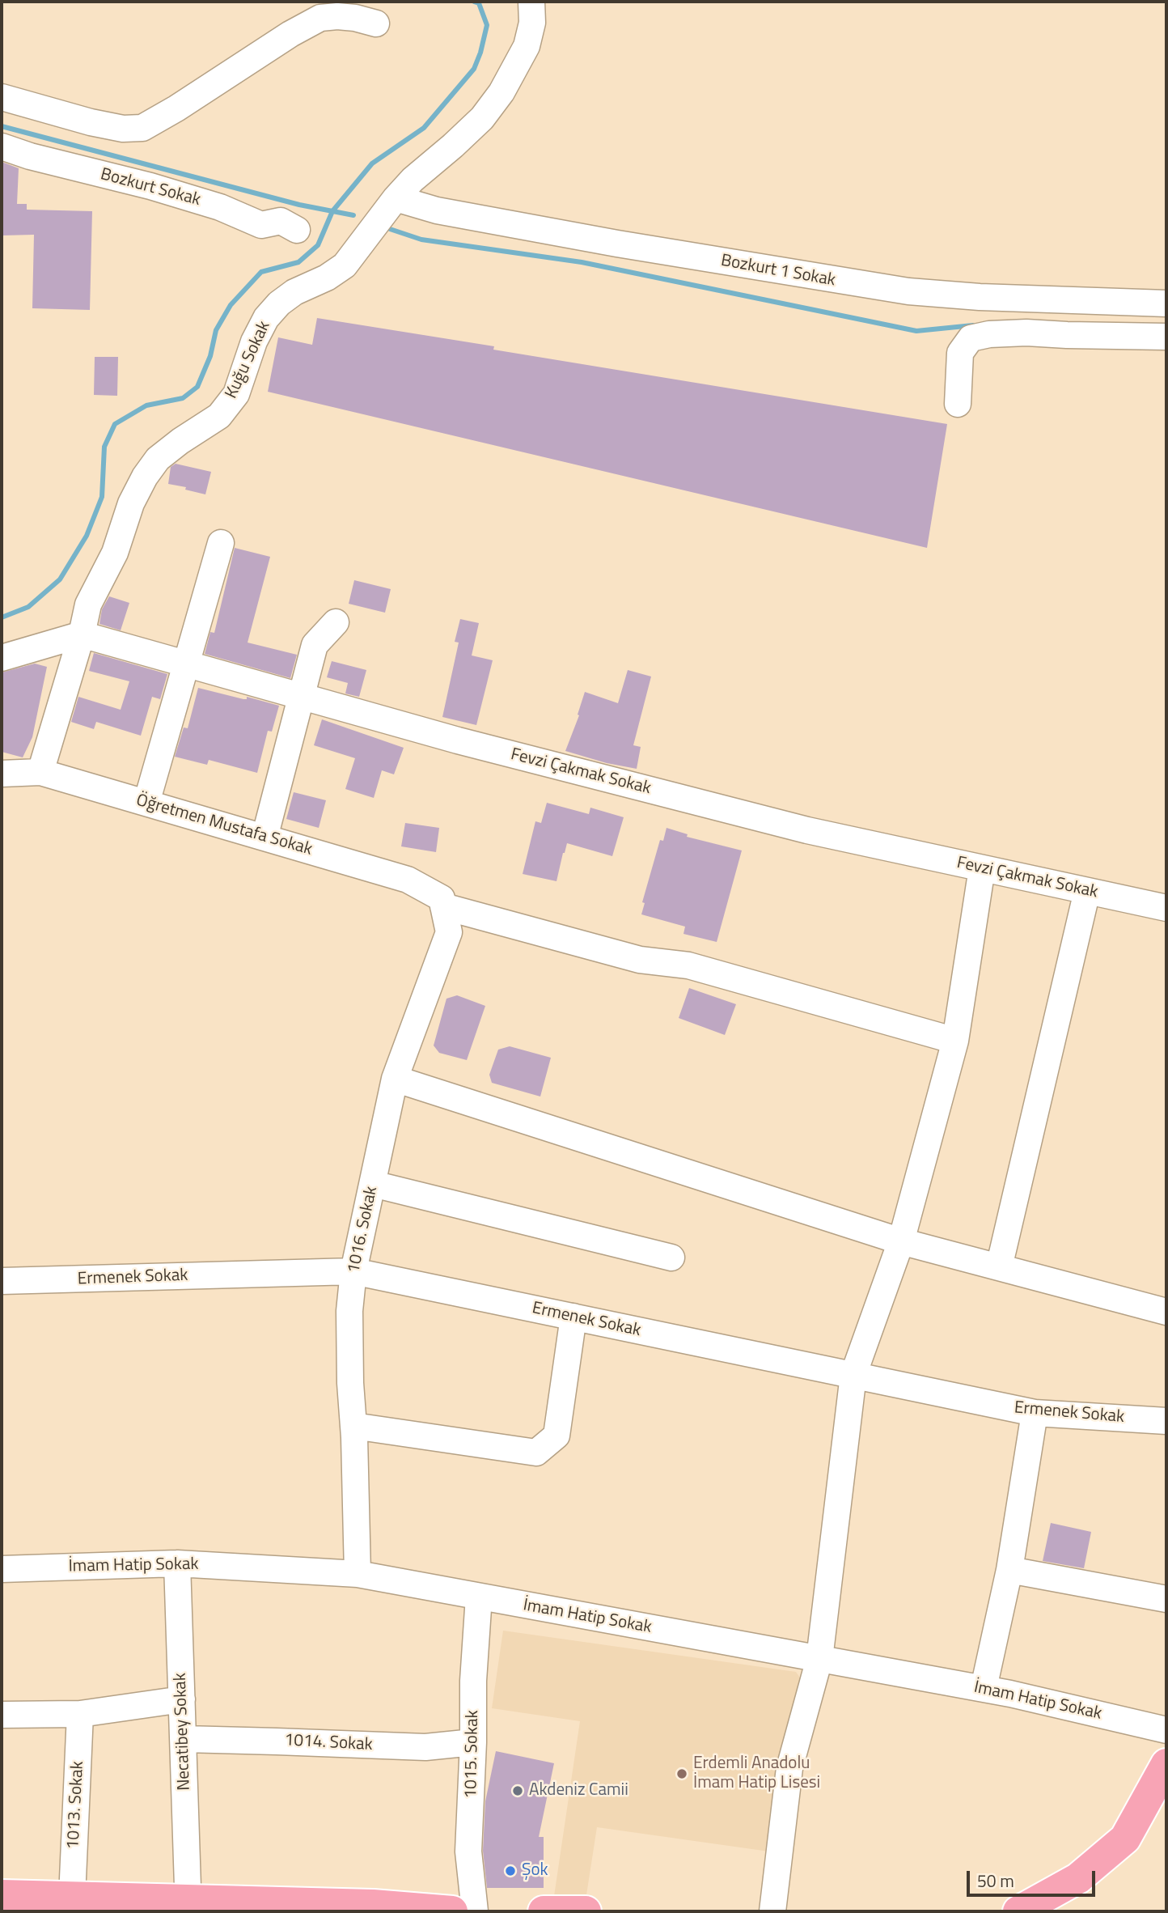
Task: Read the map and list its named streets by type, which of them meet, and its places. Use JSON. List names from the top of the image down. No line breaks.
{"streets":{"street":["Bozkurt Sokak","Bozkurt 1 Sokak","Kuğu Sokak","Fevzi Çakmak Sokak","Öğretmen Mustafa Sokak","1016. Sokak","Ermenek Sokak","İmam Hatip Sokak","Necatibey Sokak","1014. Sokak","1015. Sokak","1013. Sokak"]},"crossings":[["Bozkurt 1 Sokak","Kuğu Sokak"],["Kuğu Sokak","Fevzi Çakmak Sokak"],["Kuğu Sokak","Öğretmen Mustafa Sokak"],["Öğretmen Mustafa Sokak","1016. Sokak"],["1016. Sokak","Ermenek Sokak"],["1016. Sokak","İmam Hatip Sokak"],["İmam Hatip Sokak","Necatibey Sokak"],["İmam Hatip Sokak","1015. Sokak"],["Necatibey Sokak","1014. Sokak"],["1014. Sokak","1015. Sokak"]],"places":["Erdemli Anadolu İmam Hatip Lisesi","Akdeniz Camii","Şok"],"scale_bar":"50 m"}
